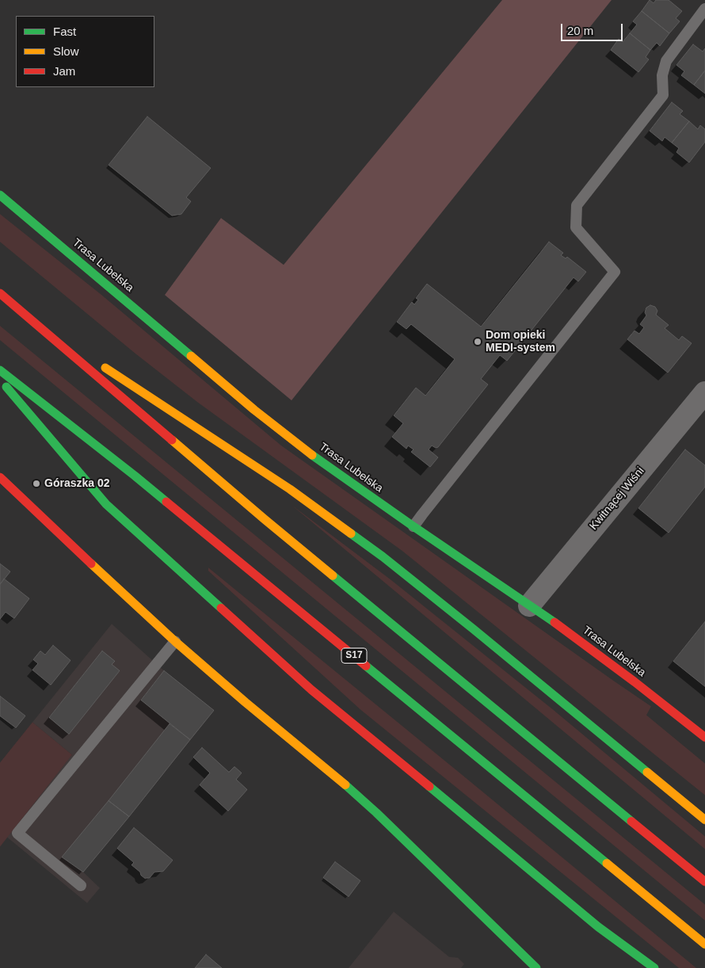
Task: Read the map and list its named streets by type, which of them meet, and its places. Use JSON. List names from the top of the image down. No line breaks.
{"streets":{"main road":["Trasa Lubelska","S17"],"street":["Kwitnącej Wiśni"]},"crossings":[["Trasa Lubelska","Kwitnącej Wiśni"]],"places":["Dom opieki MEDI-system","Góraszka 02"],"legend":["Fast","Slow","Jam"],"scale_bar":"20 m"}
